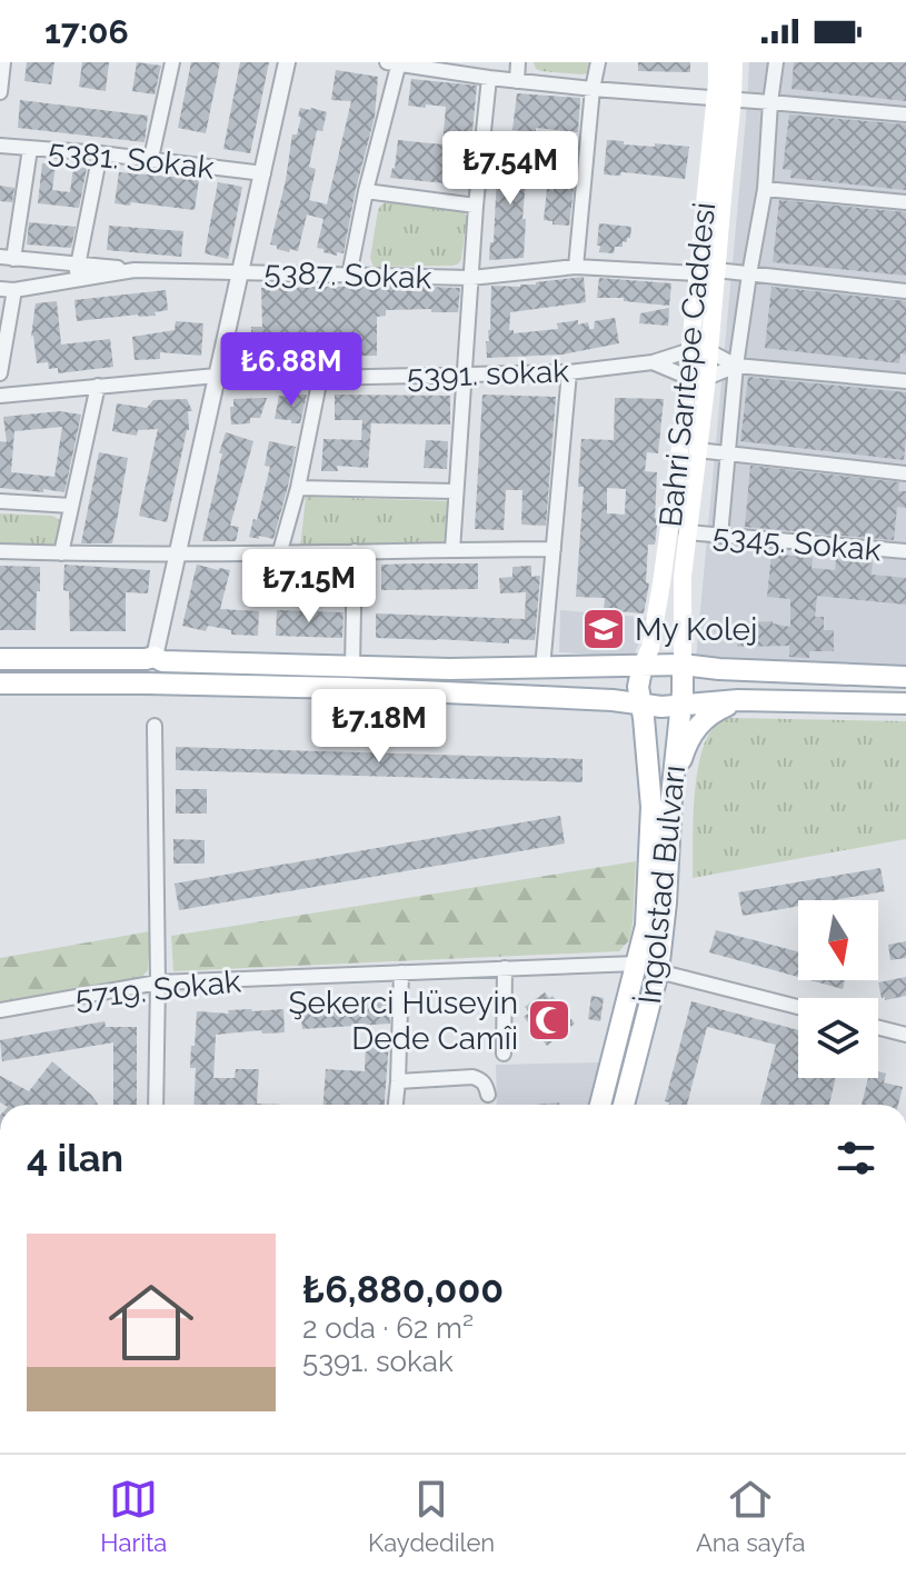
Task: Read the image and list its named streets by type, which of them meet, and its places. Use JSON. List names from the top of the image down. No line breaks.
{"streets":{"main road":["Bahri Sarıtepe Caddesi","İngolstad Bulvarı"],"street":["5381. Sokak","5387. Sokak","5391. sokak","5345. Sokak","5719. Sokak"]},"crossings":[["5387. Sokak","Bahri Sarıtepe Caddesi"],["Bahri Sarıtepe Caddesi","5391. sokak"],["Bahri Sarıtepe Caddesi","5345. Sokak"],["Bahri Sarıtepe Caddesi","İngolstad Bulvarı"],["İngolstad Bulvarı","5719. Sokak"]],"places":{"school or university":["My Kolej"],"mosque":["Şekerci Hüseyin Dede Camîi"]},"north":"bottom","page":{"status":"17:06","price":["₺7.54M","₺6.88M","₺7.15M","₺7.18M"],"heading":"4 ilan","list":[{"name":"₺6,880,000","note":"2 oda · 62 m² · 5391. sokak"}],"tabs":["Harita","Kaydedilen","Ana sayfa"]}}
